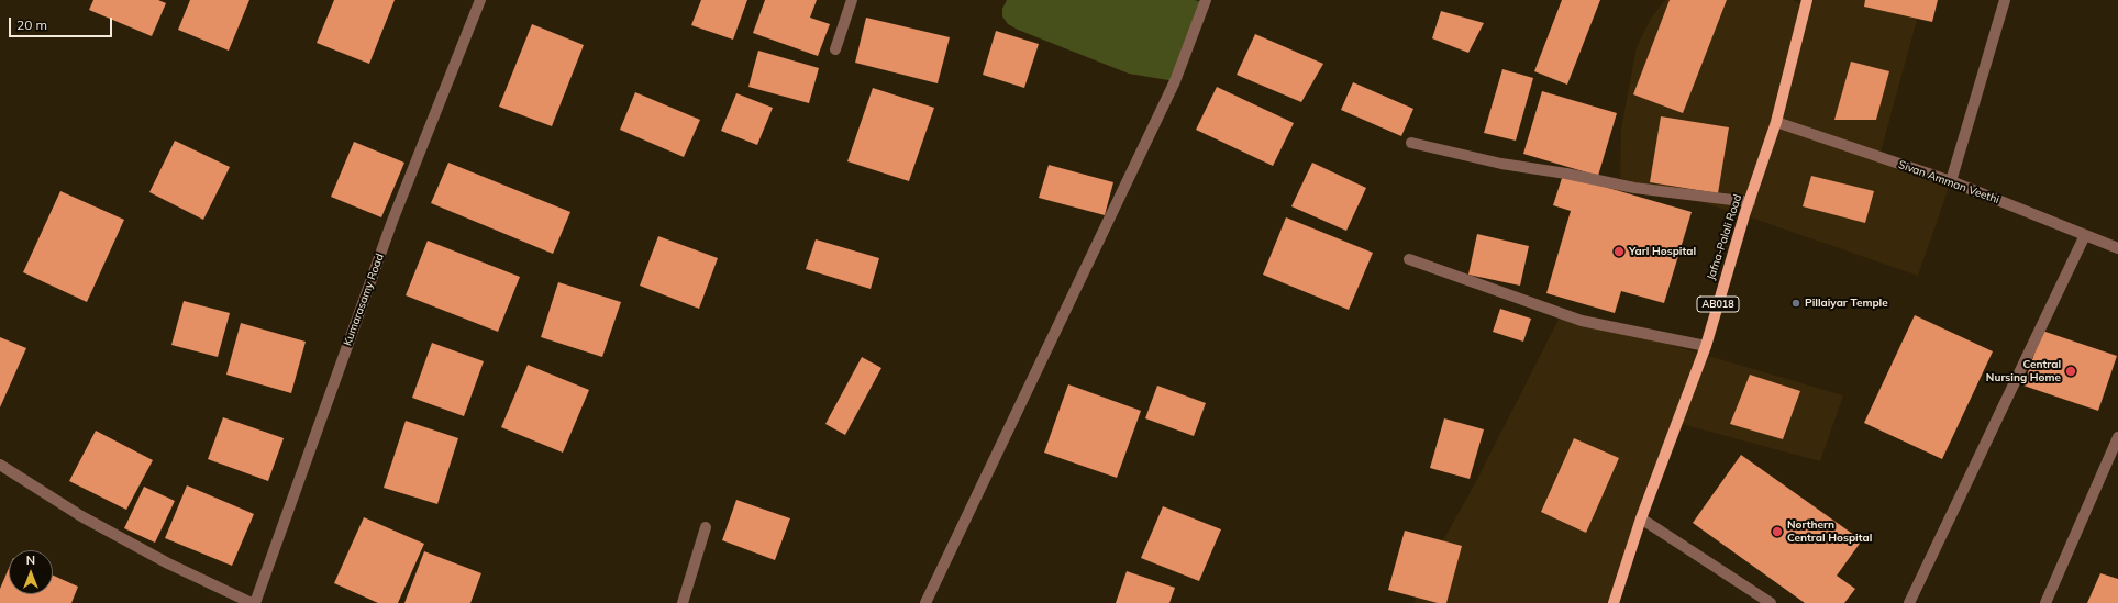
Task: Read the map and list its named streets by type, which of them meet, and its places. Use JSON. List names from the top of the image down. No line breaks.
{"streets":{"main road":["Jafna-Palali Road","AB018"],"street":["Sivan Amman Veethi","Kumarasamy Road"]},"crossings":[["Sivan Amman Veethi","Jafna-Palali Road"]],"places":["Yarl Hospital","Pillaiyar Temple","Central Nursing Home","Northern Central Hospital"],"scale_bar":"20 m","north":"top"}
